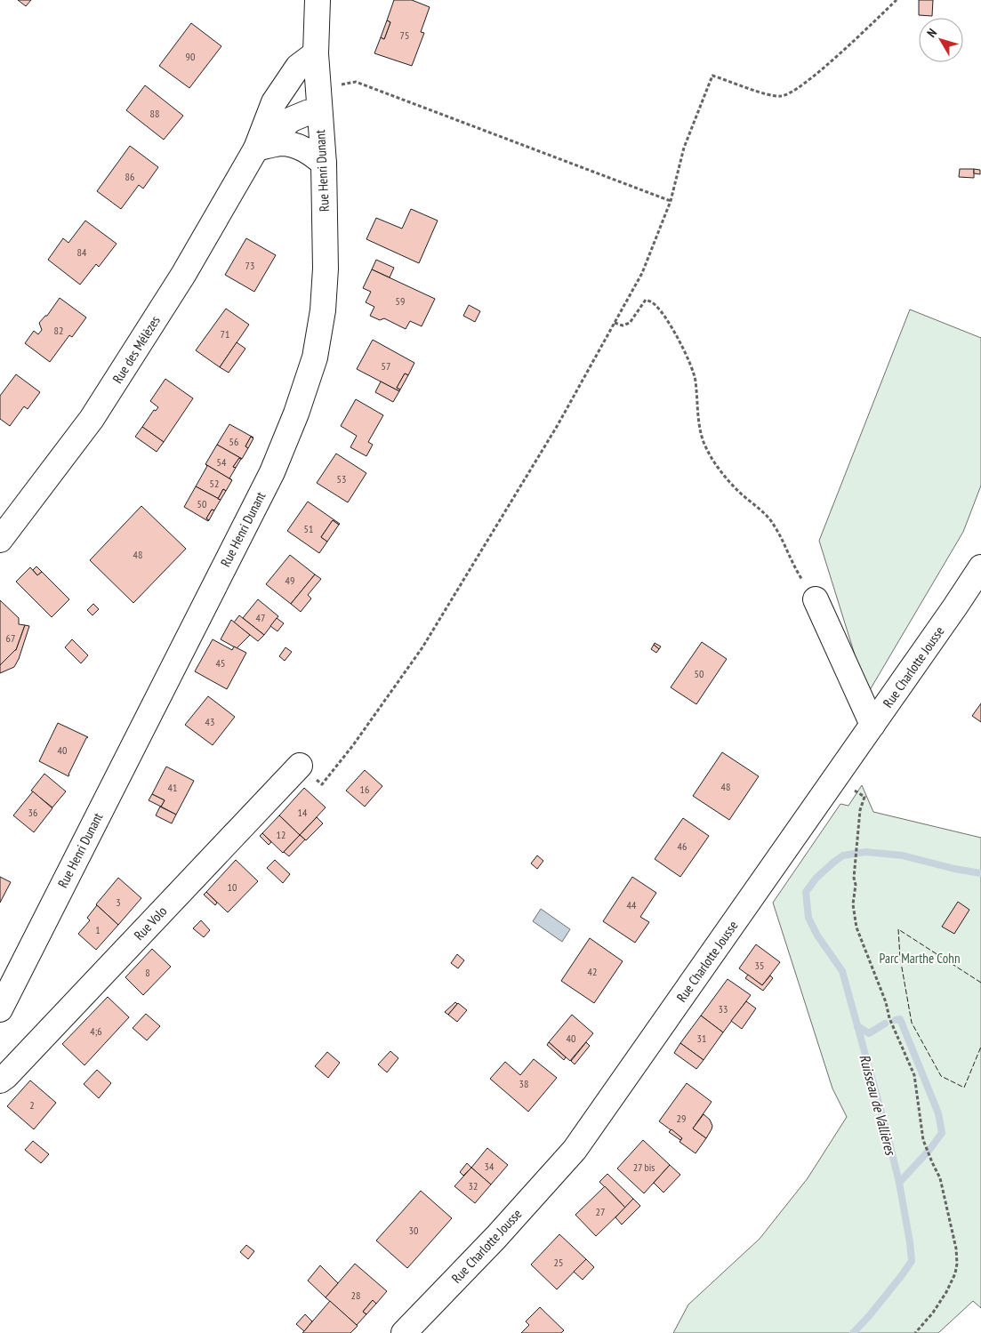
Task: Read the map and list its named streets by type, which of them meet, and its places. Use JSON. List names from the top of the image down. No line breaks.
{"streets":{"street":["Rue Henri Dunant","Rue des Mélèzes","Rue Charlotte Jousse","Rue Volo"]},"crossings":[["Rue Henri Dunant","Rue des Mélèzes"]],"water":["Ruisseau de Vallières"],"parks":["Parc Marthe Cohn"],"house_numbers":["75","90","88","86","84","73","59","82","71","57","56","54","53","52","50","51","48","49","47","67","45","50","43","40","48","41","16","36","14","12","46","10","3","44","1","35","42","8","33","4;6","40","31","38","2","29","34","27 bis","32","27","30","25","28"],"north":"top left"}
